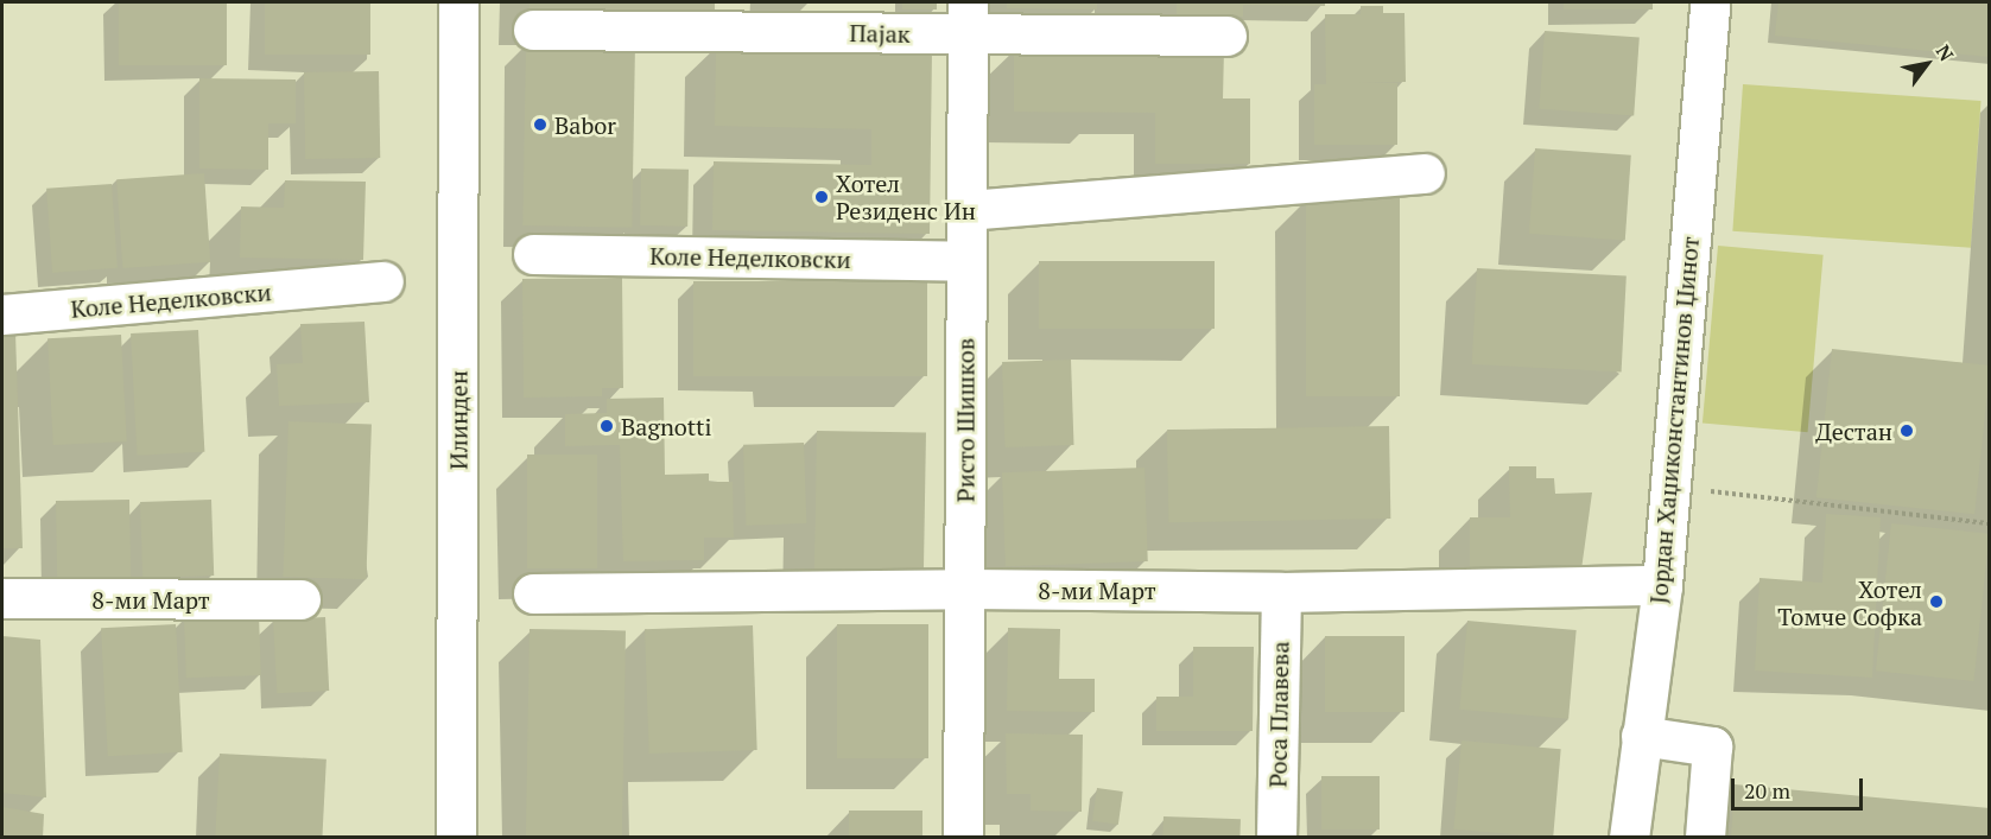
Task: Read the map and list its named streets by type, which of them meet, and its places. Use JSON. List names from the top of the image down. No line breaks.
{"streets":{"street":["Пајак","Коле Неделковски","Илинден","Ристо Шишков","Јордан Хаџиконстантинов Џинот","8-ми Март","Роса Плавева"]},"crossings":[["Пајак","Ристо Шишков"],["Коле Неделковски","Ристо Шишков"],["Ристо Шишков","8-ми Март"],["Јордан Хаџиконстантинов Џинот","8-ми Март"],["8-ми Март","Роса Плавева"]],"places":["Babor","Хотел Резиденс Ин","Bagnotti","Дестан","Хотел Томче Софка"],"scale_bar":"20 m","north":"top right"}
